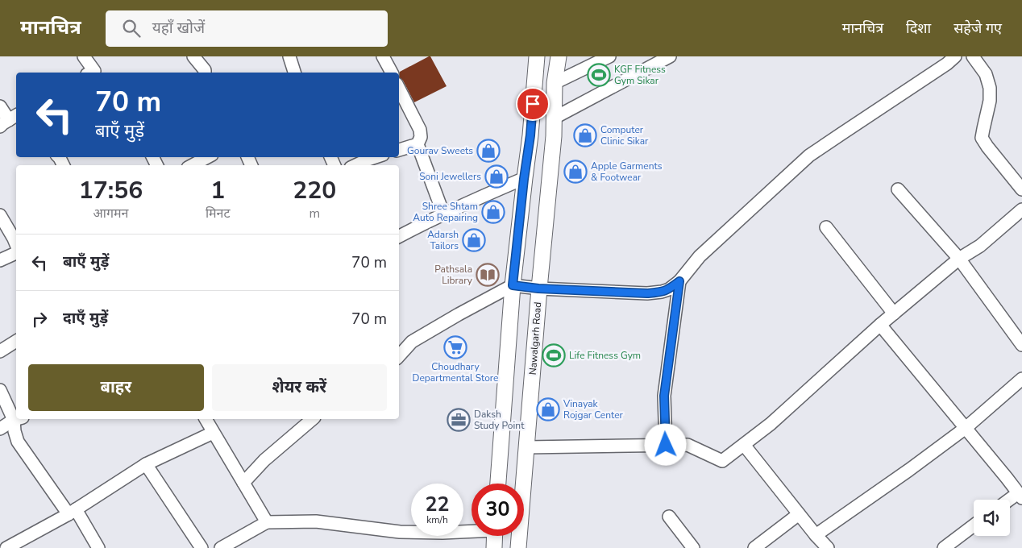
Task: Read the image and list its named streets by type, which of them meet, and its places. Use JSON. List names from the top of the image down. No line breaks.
{"streets":{"street":["Nawalgarh Road"]},"places":{"sports":["KGF Fitness Gym Sikar","Life Fitness Gym"],"shop":["Computer Clinic Sikar","Gourav Sweets","Apple Garments & Footwear","Soni Jewellers","Shree Shtam Auto Repairing","Adarsh Tailors","Vinayak Rojgar Center"],"library":["Pathsala Library"],"supermarket":["Choudhary Departmental Store"],"office":["Daksh Study Point"]},"page":{"header":"मानचित्र","search":"यहाँ खोजें","nav":["मानचित्र","दिशा","सहेजे गए"],"turn":["70 m","बाएँ मुड़ें"],"eta":["17:56","आगमन","1","मिनट","220","m"],"list":[{"name":"बाएँ मुड़ें","value":"70 m"},{"name":"दाएँ मुड़ें","value":"70 m"}],"buttons":["बाहर","शेयर करें"],"speed":"22 km/h","limit":"30"}}
